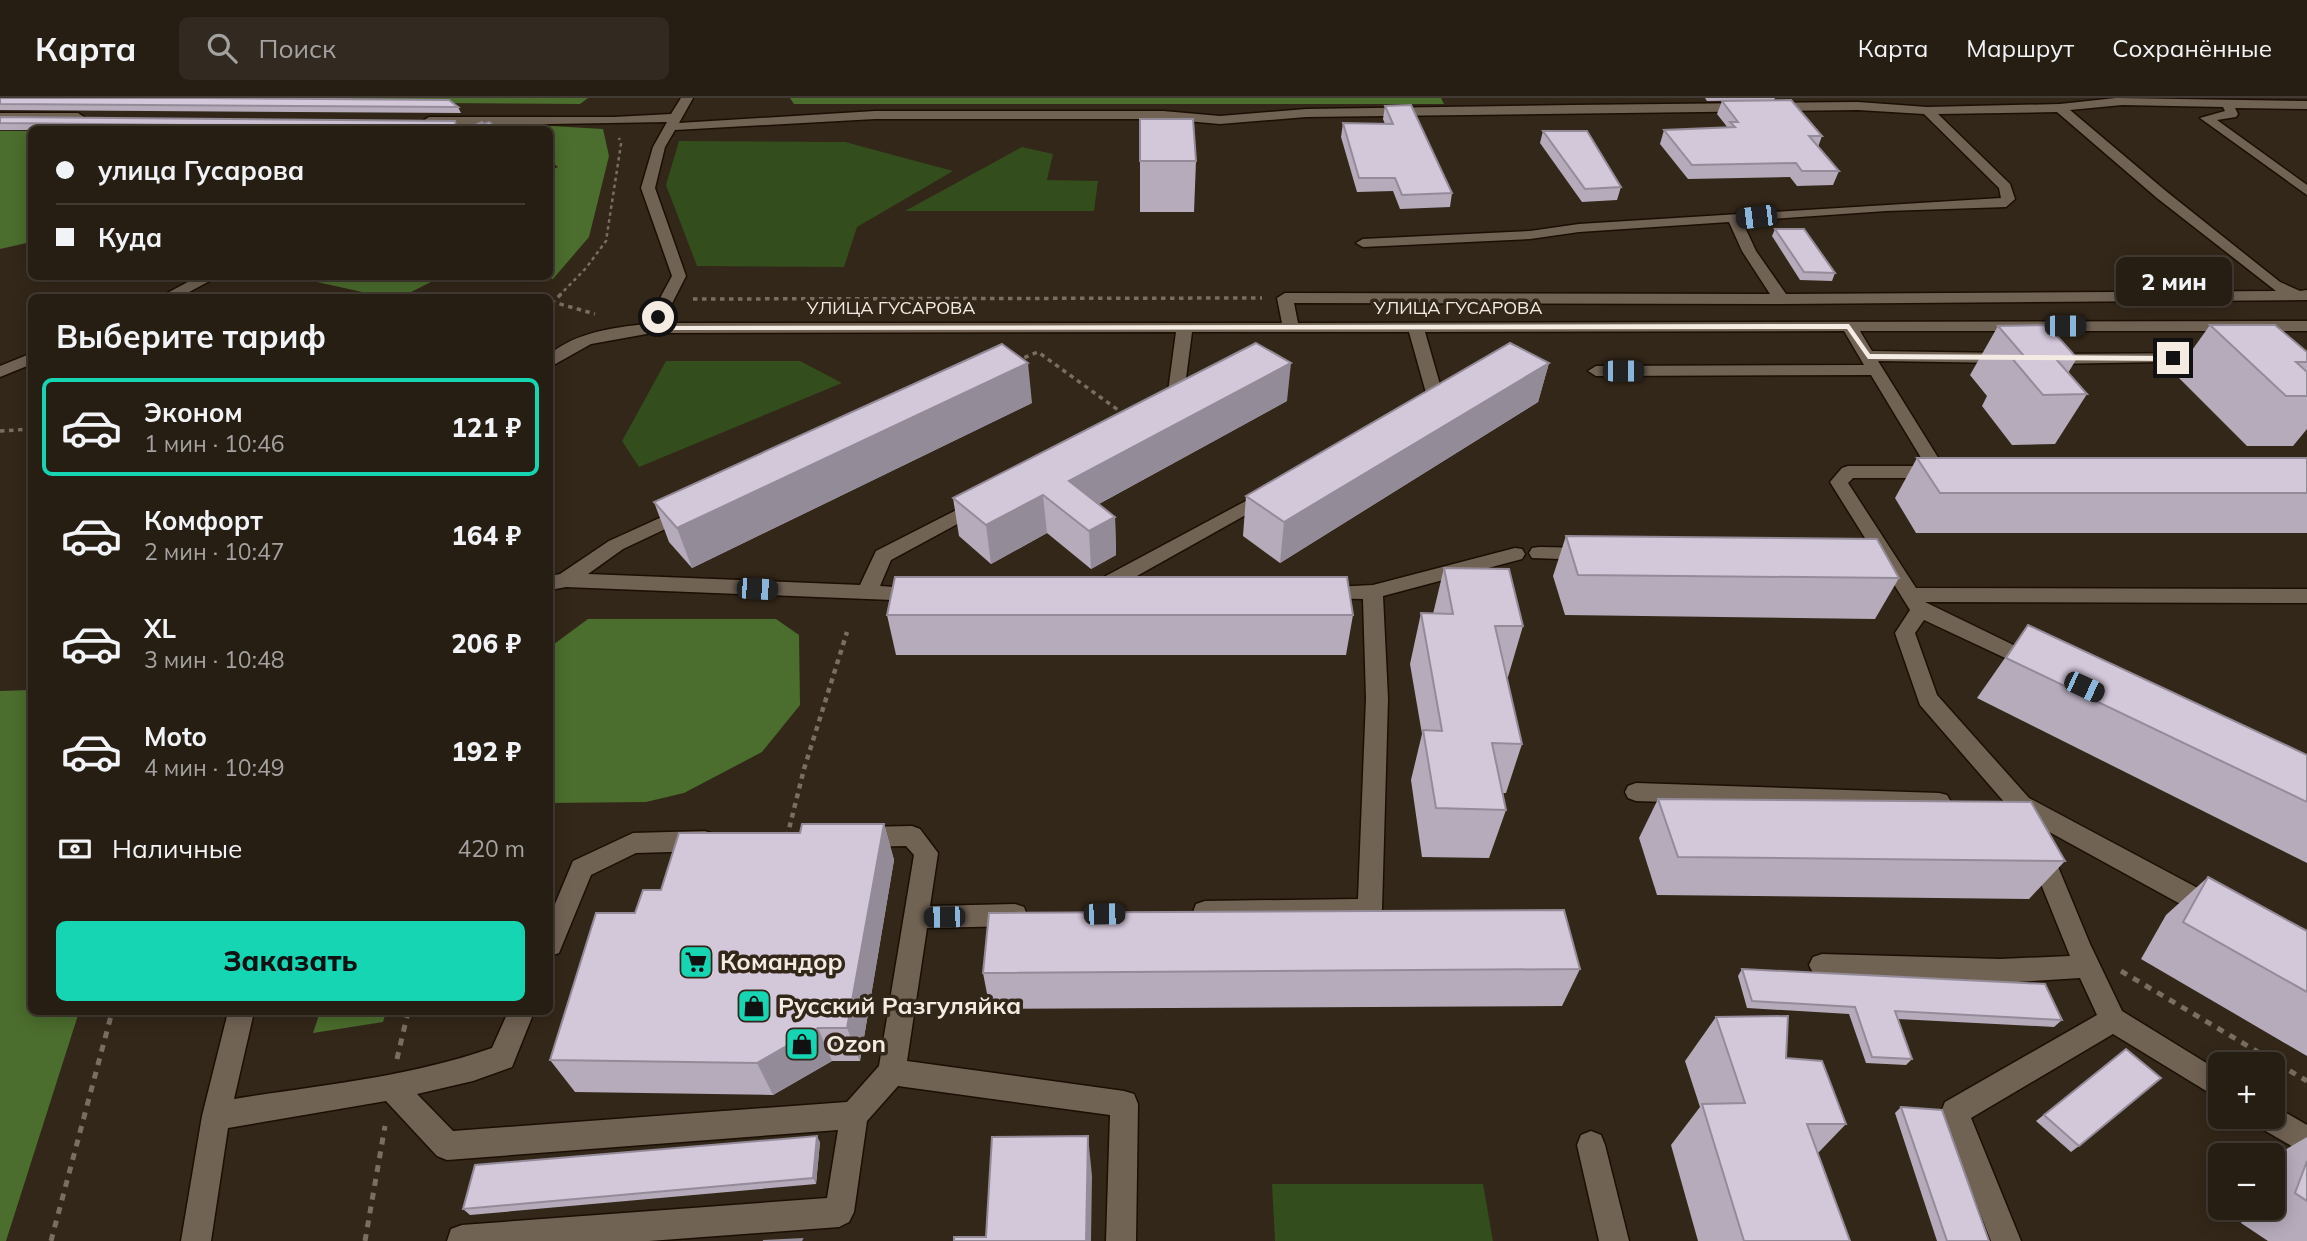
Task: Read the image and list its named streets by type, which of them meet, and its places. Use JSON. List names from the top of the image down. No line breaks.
{"streets":{"street":["УЛИЦА ГУСАРОВА"]},"places":{"supermarket":["Командор"],"shop":["Русский Разгуляйка","Ozon"]},"page":{"header":"Карта","search":"Поиск","nav":["Карта","Маршрут","Сохранённые"],"banner":["улица Гусарова","Куда"],"bubble":"2 мин","heading":"Выберите тариф","list":[{"name":"Эконом","note":"1 мин · 10:46","value":"121 ₽"},{"name":"Комфорт","note":"2 мин · 10:47","value":"164 ₽"},{"name":"XL","note":"3 мин · 10:48","value":"206 ₽"},{"name":"Moto","note":"4 мин · 10:49","value":"192 ₽"}],"pay":["Наличные","420 m"],"buttons":"Заказать","map_buttons":["+","−"]}}
